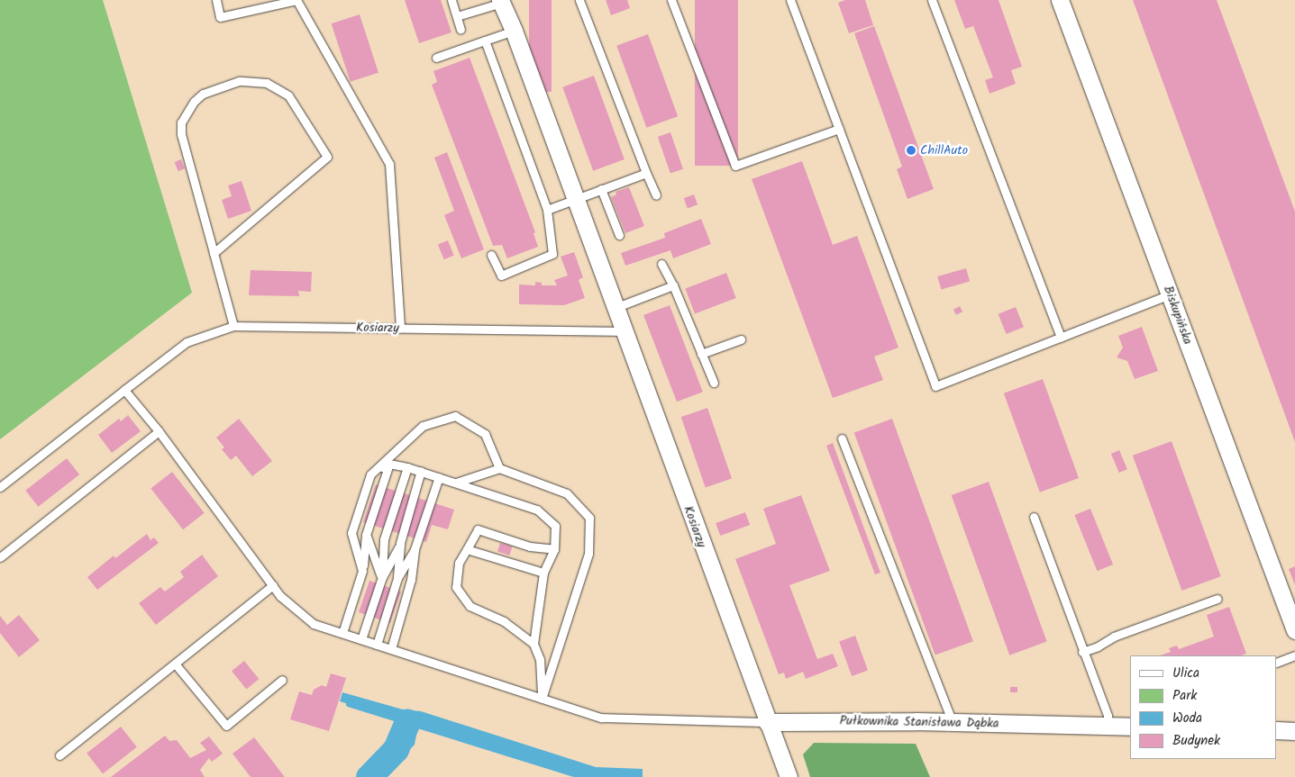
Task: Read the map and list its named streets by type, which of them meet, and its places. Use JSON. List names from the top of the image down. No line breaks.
{"streets":{"street":["Biskupińska","Kosiarzy","Pułkownika Stanisława Dąbka"]},"crossings":[["Kosiarzy","Pułkownika Stanisława Dąbka"]],"places":["ChillAuto"],"legend":["Ulica","Park","Woda","Budynek"]}
